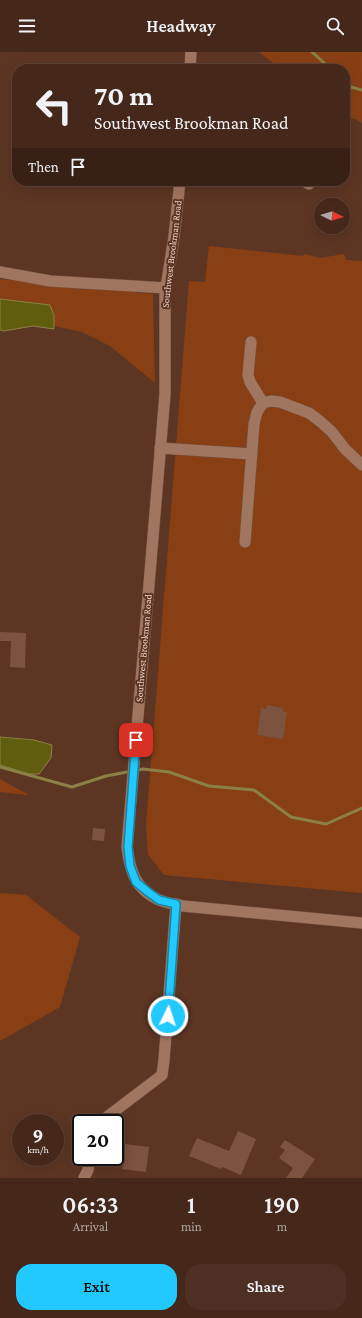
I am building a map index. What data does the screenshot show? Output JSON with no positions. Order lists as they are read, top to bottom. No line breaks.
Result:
{"streets":{"street":["Southwest Brookman Road"]},"north":"right","page":{"header":"Headway","turn":["70 m","Southwest Brookman Road"],"then":"Then","speed":"9 km/h","limit":"20","eta":["06:33","Arrival","1","min","190","m"],"buttons":["Exit","Share"]}}
